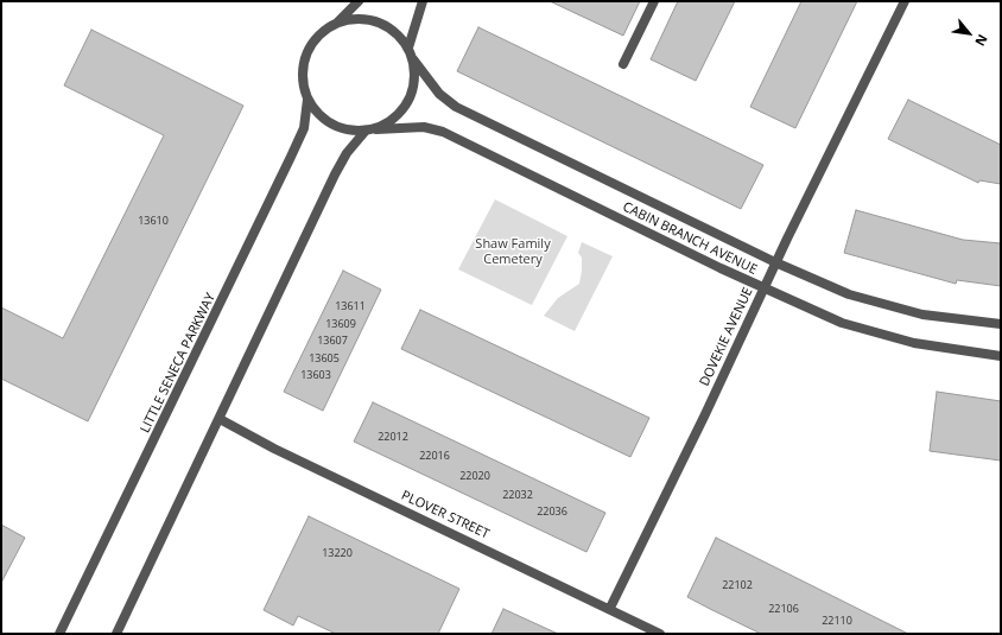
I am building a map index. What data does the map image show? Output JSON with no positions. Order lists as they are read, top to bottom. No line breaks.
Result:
{"streets":{"street":["CABIN BRANCH AVENUE","DOVEKIE AVENUE","LITTLE SENECA PARKWAY","PLOVER STREET"]},"crossings":[["CABIN BRANCH AVENUE","DOVEKIE AVENUE"],["CABIN BRANCH AVENUE","LITTLE SENECA PARKWAY"],["DOVEKIE AVENUE","PLOVER STREET"]],"parks":["Shaw Family Cemetery"],"house_numbers":["13610","13611","13609","13607","13605","13603","22012","22016","22020","22032","22036","13220","22102","22106","22110"],"north":"bottom right"}
